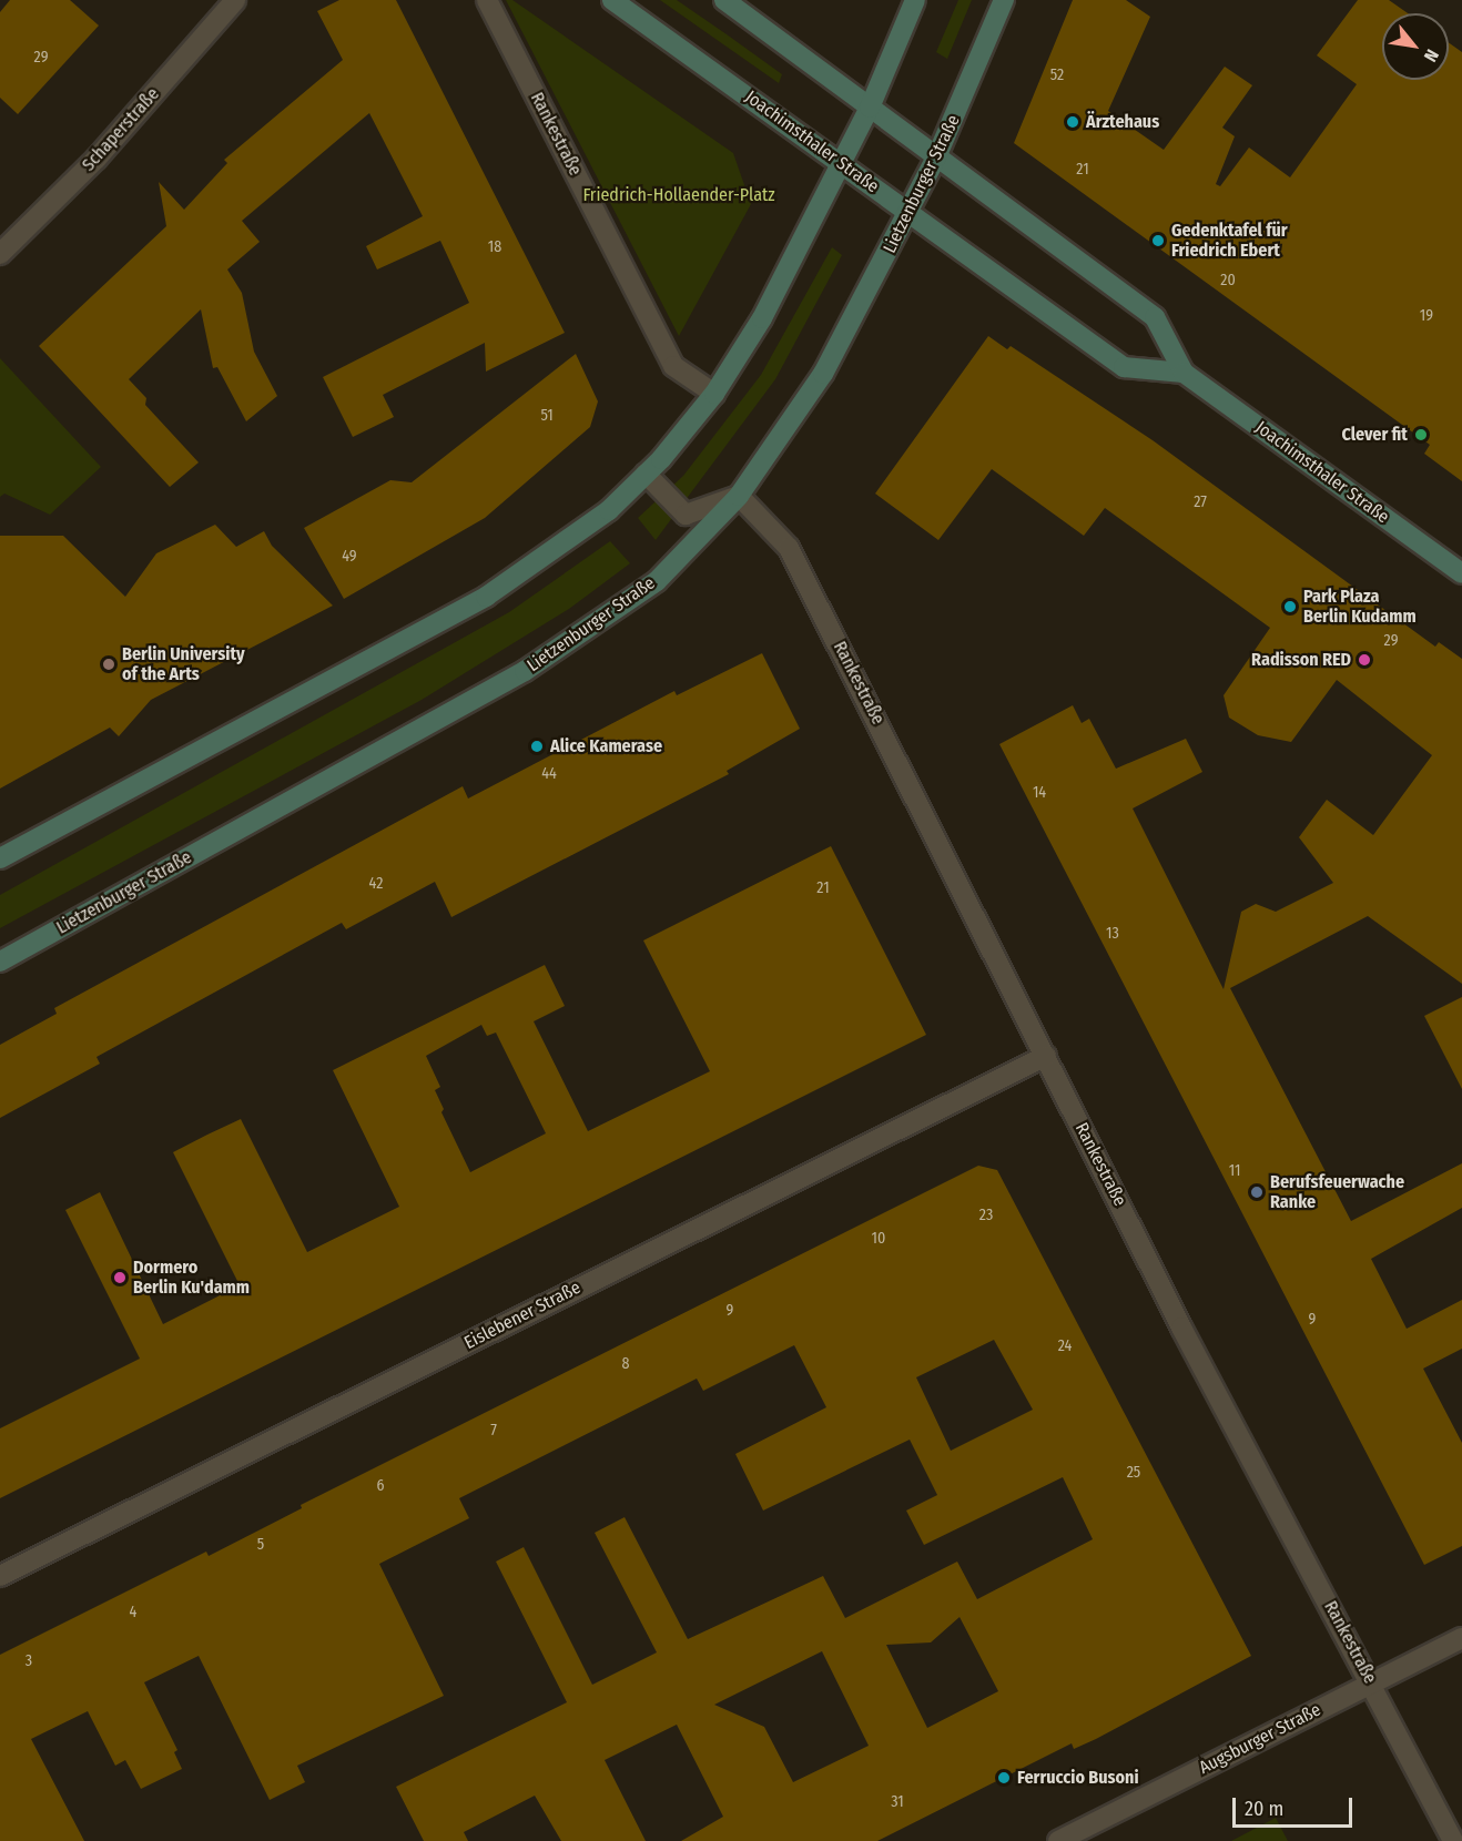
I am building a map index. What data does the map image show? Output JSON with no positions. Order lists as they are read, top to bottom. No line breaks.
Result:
{"streets":{"main road":["Joachimsthaler Straße","Lietzenburger Straße"],"street":["Schaperstraße","Rankestraße","Eislebener Straße","Augsburger Straße"]},"crossings":[["Rankestraße","Lietzenburger Straße"],["Rankestraße","Eislebener Straße"],["Rankestraße","Augsburger Straße"],["Joachimsthaler Straße","Lietzenburger Straße"]],"parks":["Friedrich-Hollaender-Platz"],"places":["Ärztehaus","Gedenktafel für Friedrich Ebert","Clever fit","Park Plaza Berlin Kudamm","Radisson RED","Berlin University of the Arts","Alice Kamerase","Berufsfeuerwache Ranke","Dormero Berlin Ku'damm","Ferruccio Busoni"],"house_numbers":["29","52","21","18","20","19","51","27","49","29","44","14","42","21","13","11","23","10","9","9","24","8","7","25","6","5","4","3","31"],"scale_bar":"20 m","north":"bottom right"}
